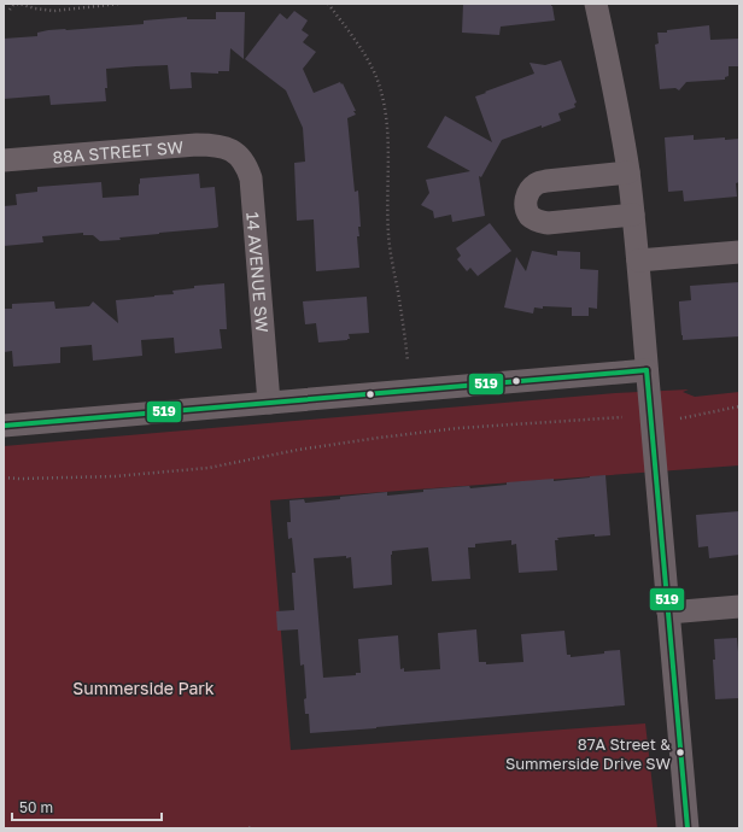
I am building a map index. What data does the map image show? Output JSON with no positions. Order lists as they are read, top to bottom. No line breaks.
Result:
{"streets":{"street":["88A STREET SW","14 AVENUE SW"]},"crossings":[["88A STREET SW","14 AVENUE SW"]],"parks":["Summerside Park"],"places":["87A Street & Summerside Drive SW"],"lines":["transit line 519"],"scale_bar":"50 m"}
